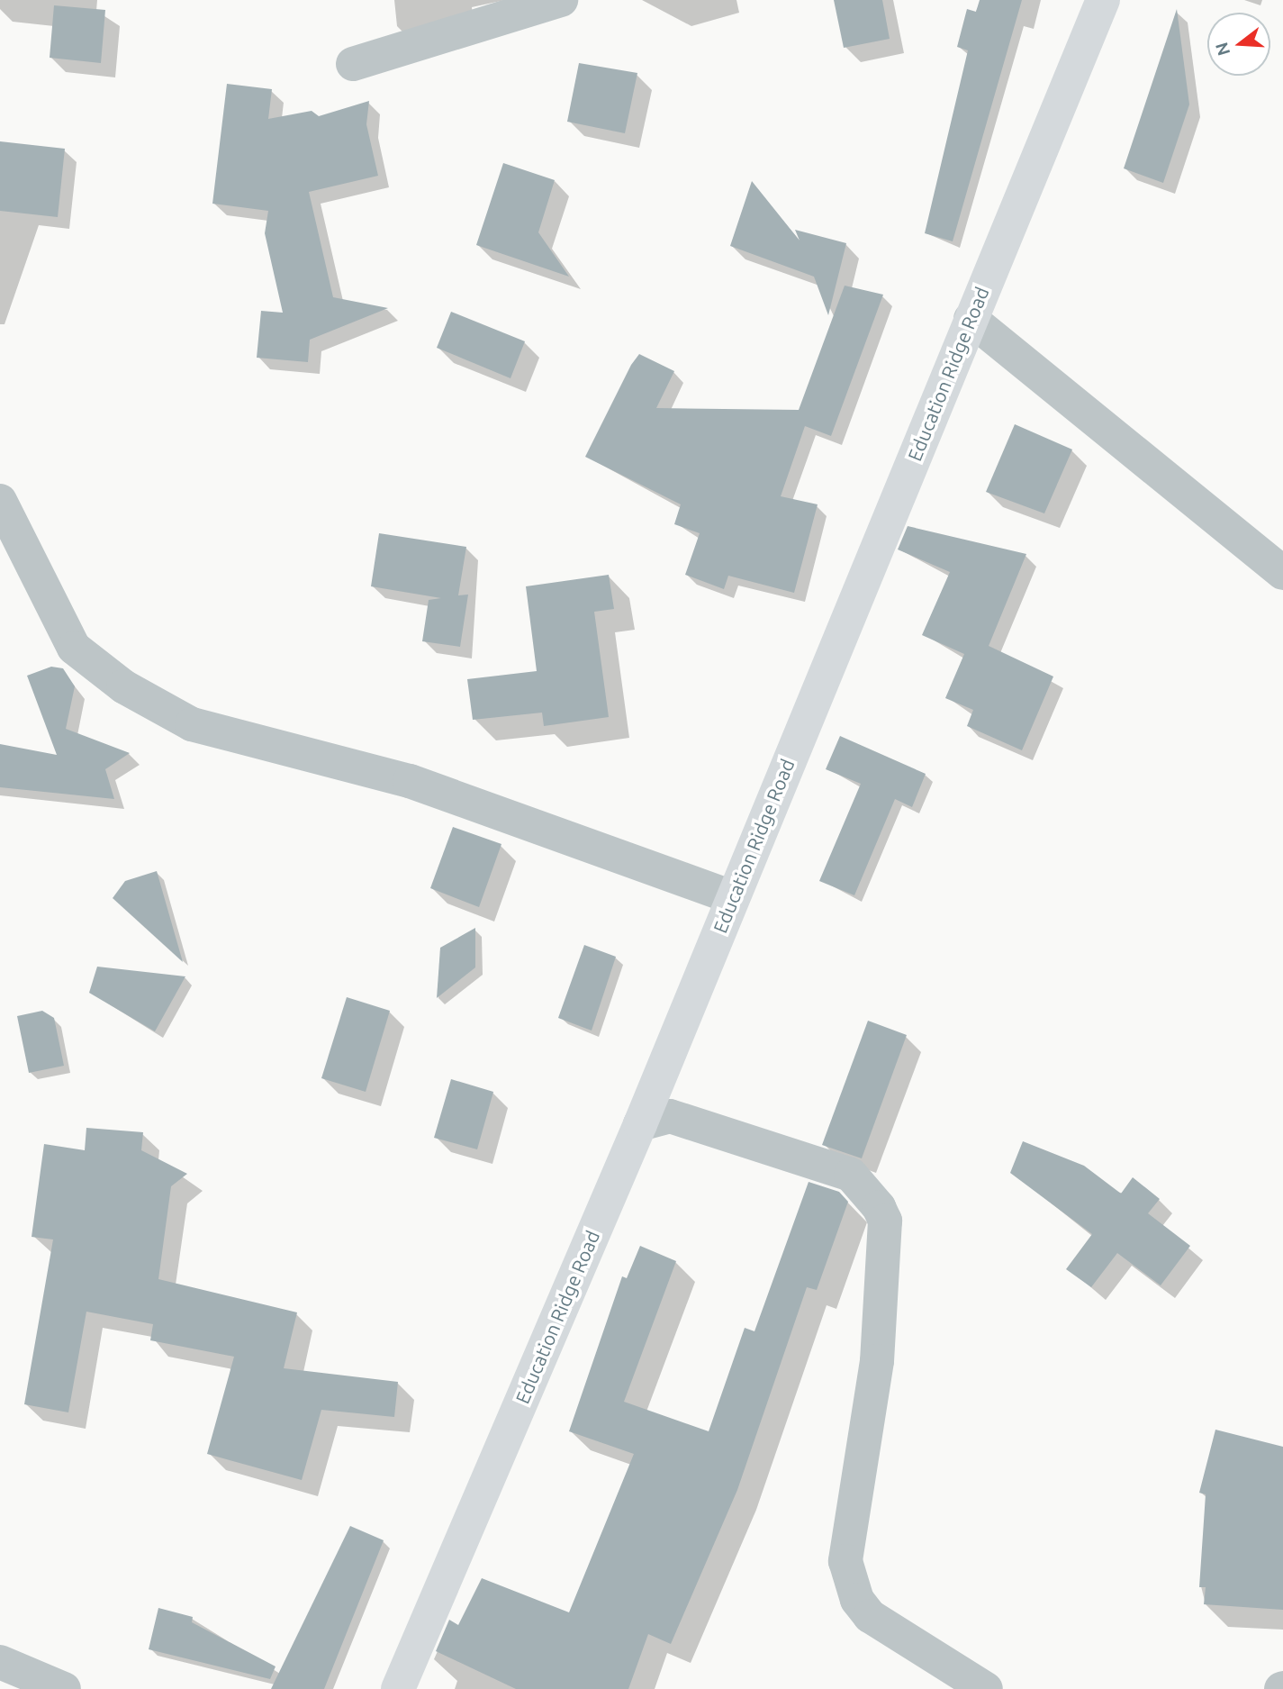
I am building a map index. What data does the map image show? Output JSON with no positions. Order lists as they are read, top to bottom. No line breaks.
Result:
{"streets":{"main road":["Education Ridge Road"]},"north":"left"}
